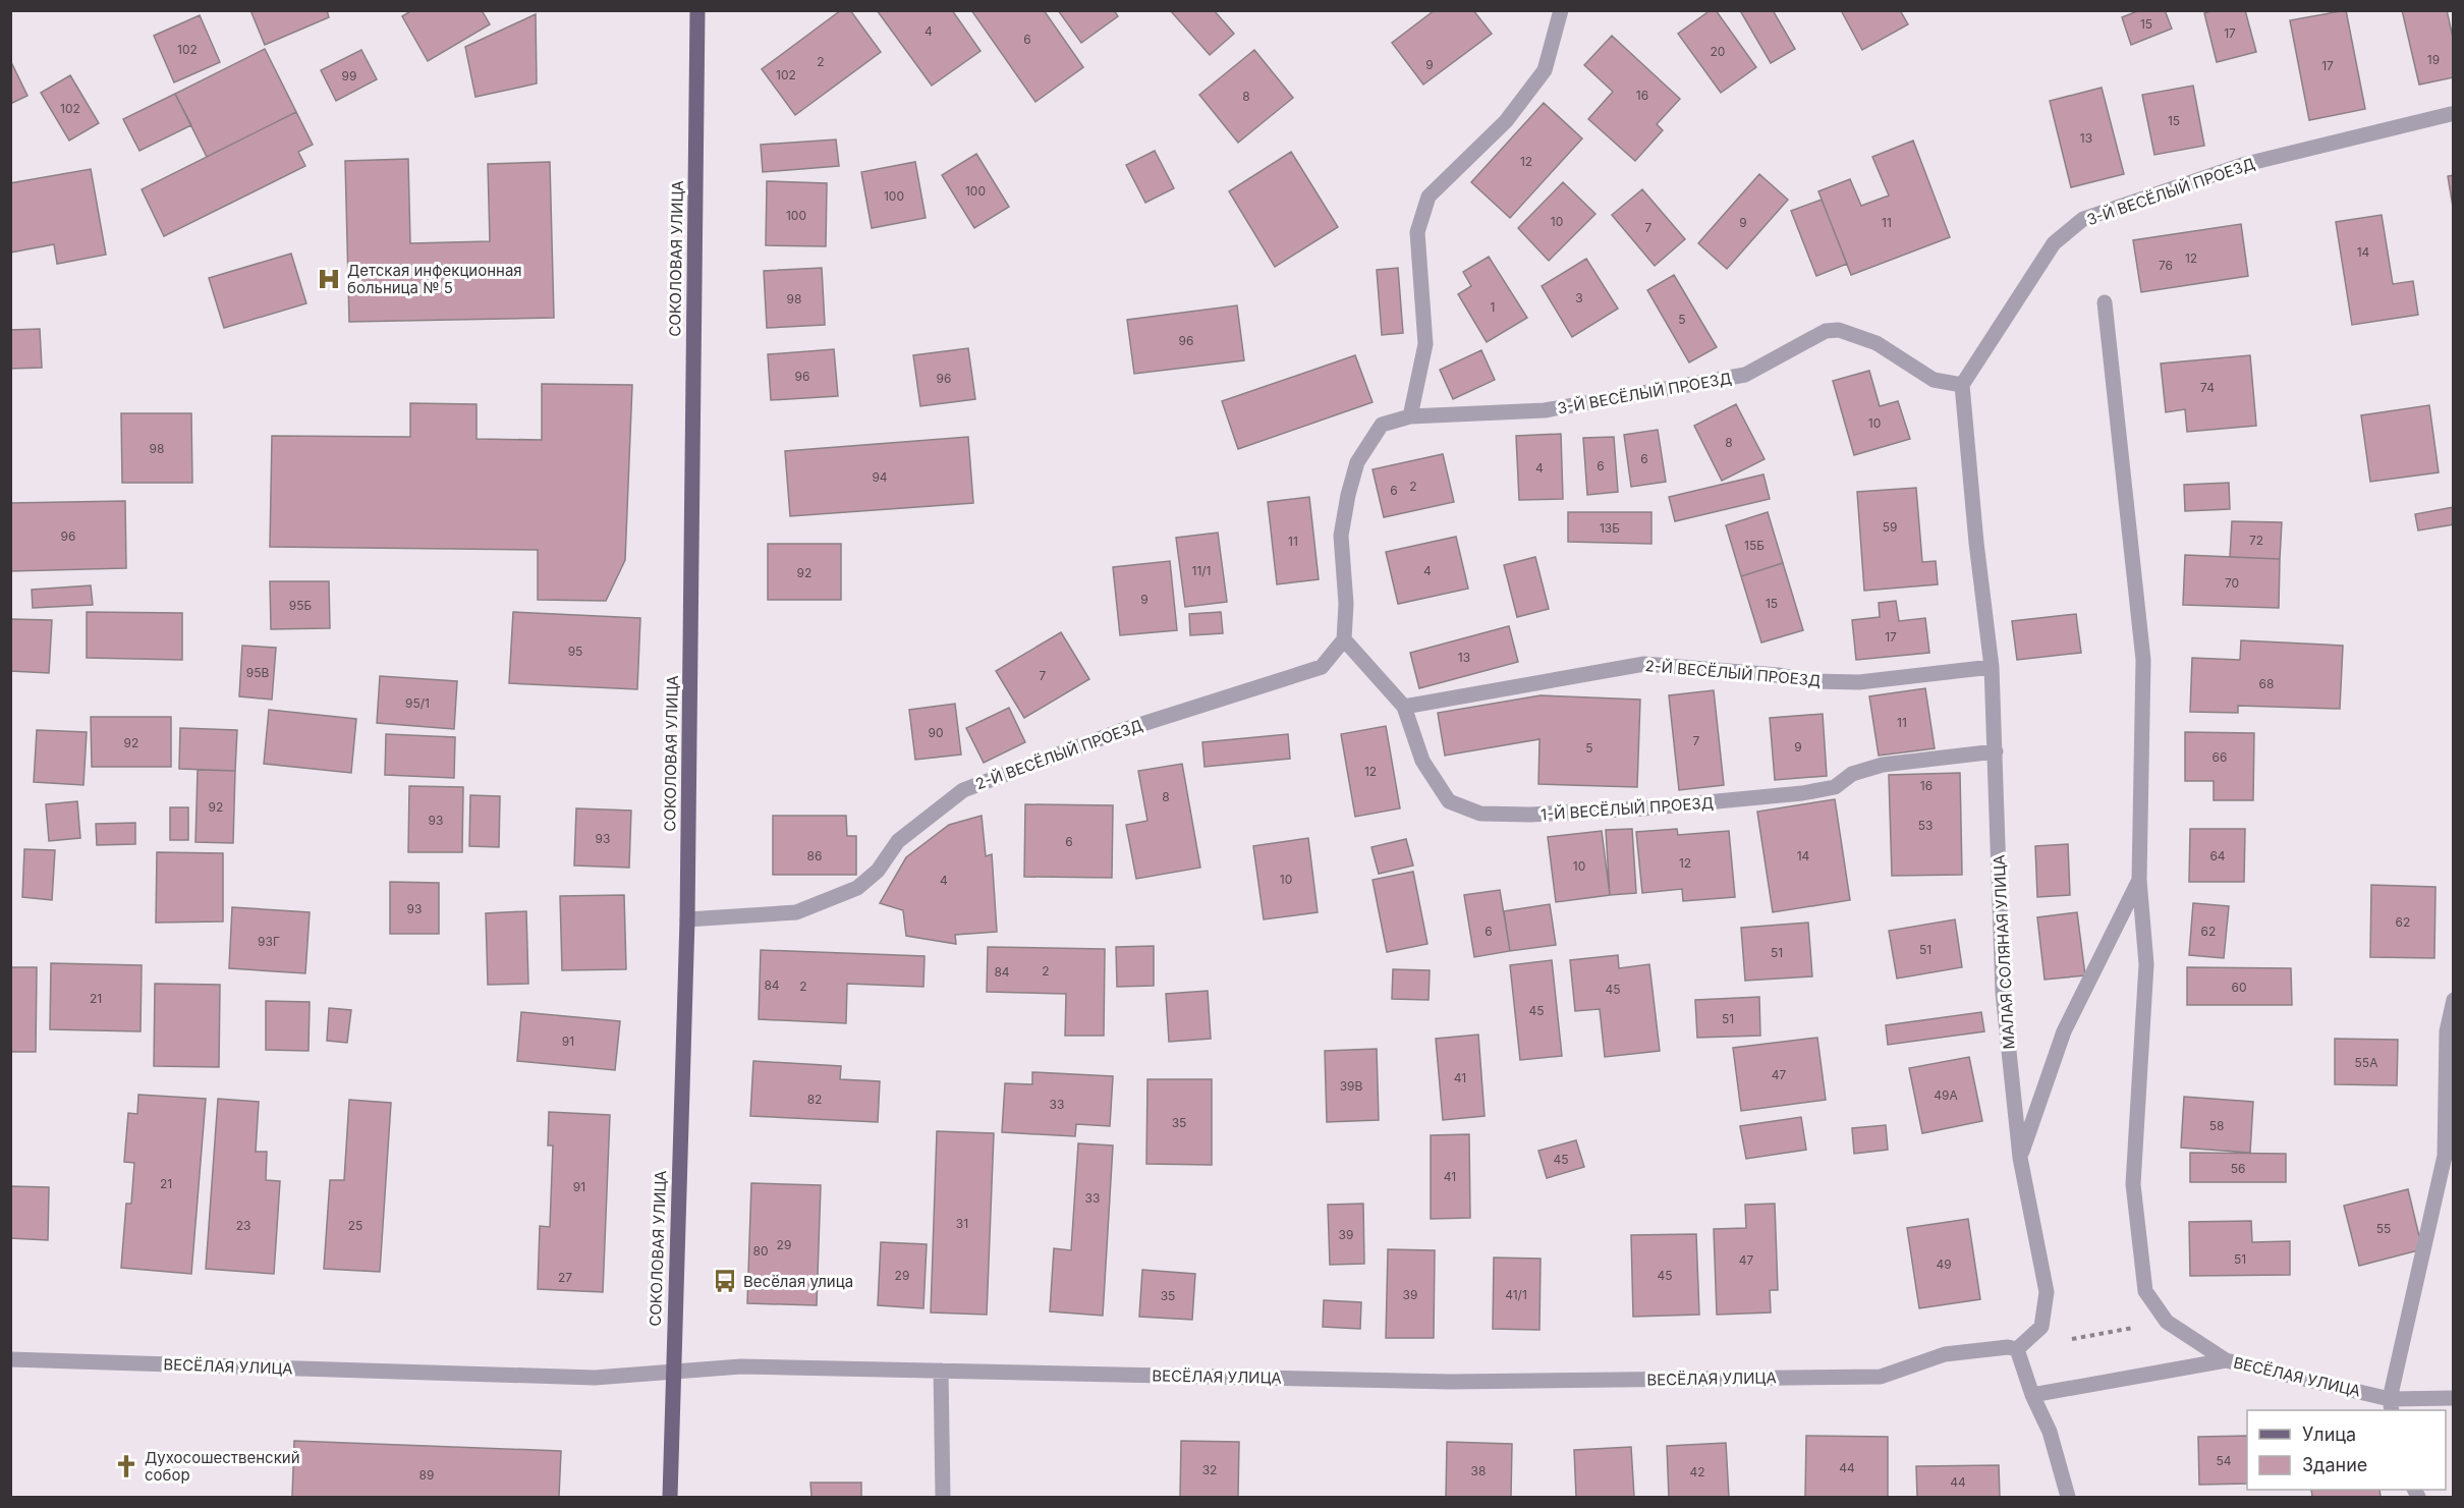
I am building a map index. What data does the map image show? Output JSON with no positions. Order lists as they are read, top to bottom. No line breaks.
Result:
{"streets":{"main road":["СОКОЛОВАЯ УЛИЦА"],"street":["3-Й ВЕСЁЛЫЙ ПРОЕЗД","2-Й ВЕСЁЛЫЙ ПРОЕЗД","1-Й ВЕСЁЛЫЙ ПРОЕЗД","МАЛАЯ СОЛЯНАЯ УЛИЦА","ВЕСЁЛАЯ УЛИЦА"]},"crossings":[["3-Й ВЕСЁЛЫЙ ПРОЕЗД","2-Й ВЕСЁЛЫЙ ПРОЕЗД"],["3-Й ВЕСЁЛЫЙ ПРОЕЗД","1-Й ВЕСЁЛЫЙ ПРОЕЗД"],["3-Й ВЕСЁЛЫЙ ПРОЕЗД","МАЛАЯ СОЛЯНАЯ УЛИЦА"],["СОКОЛОВАЯ УЛИЦА","2-Й ВЕСЁЛЫЙ ПРОЕЗД"],["СОКОЛОВАЯ УЛИЦА","ВЕСЁЛАЯ УЛИЦА"],["2-Й ВЕСЁЛЫЙ ПРОЕЗД","1-Й ВЕСЁЛЫЙ ПРОЕЗД"],["2-Й ВЕСЁЛЫЙ ПРОЕЗД","МАЛАЯ СОЛЯНАЯ УЛИЦА"],["1-Й ВЕСЁЛЫЙ ПРОЕЗД","МАЛАЯ СОЛЯНАЯ УЛИЦА"],["МАЛАЯ СОЛЯНАЯ УЛИЦА","ВЕСЁЛАЯ УЛИЦА"]],"places":{"hospital":["Детская инфекционная больница № 5"],"bus stop":["Весёлая улица"],"church":["Духосошественский собор"]},"house_numbers":["15","4","17","6","102","20","19","2","9","17","102","99","16","8","102","15","13","12","100","100","100","10","9","11","7","14","12","76","3","98","1","5","96","96","96","74","10","8","98","6","6","4","94","2","6","59","13Б","96","72","11","15Б","11/1","4","92","70","9","15","95Б","17","95","13","95В","7","68","95/1","11","90","7","92","9","5","66","12","16","8","92","93","53","93","6","86","14","64","12","10","10","4","93","62","6","62","93Г","51","51","2","84","84","2","60","45","21","45","51","91","55А","47","41","39В","49А","82","33","35","58","45","56","41","21","91","33","31","23","25","55","39","29","80","51","47","49","29","45","27","39","41/1","35","54","44","32","38","42","89","44"],"legend":["Улица","Здание"]}
